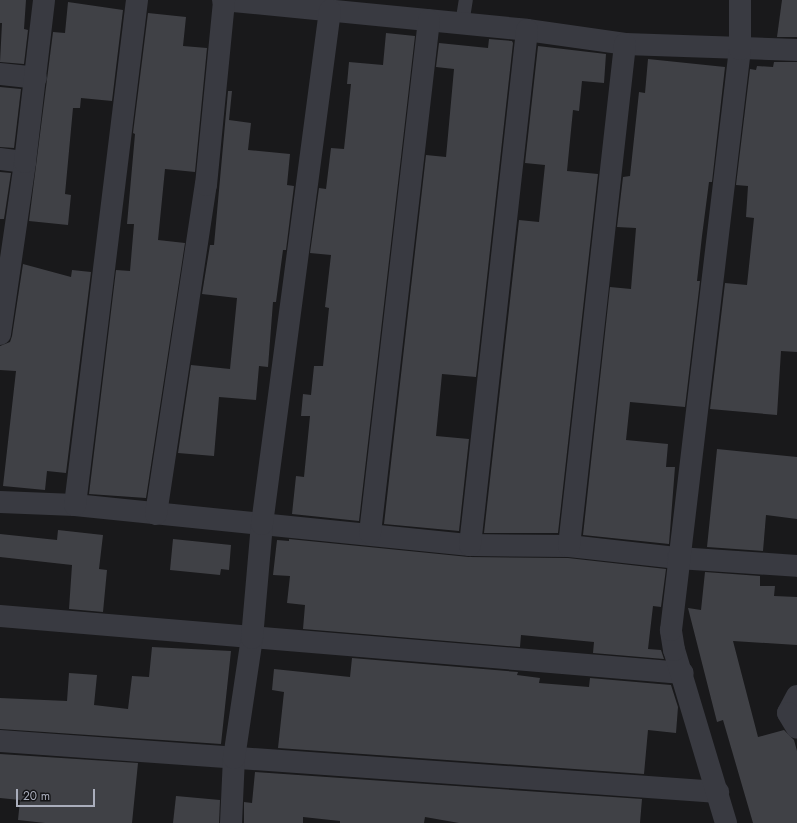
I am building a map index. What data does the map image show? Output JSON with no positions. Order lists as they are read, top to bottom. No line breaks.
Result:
{"scale_bar":"20 m"}
